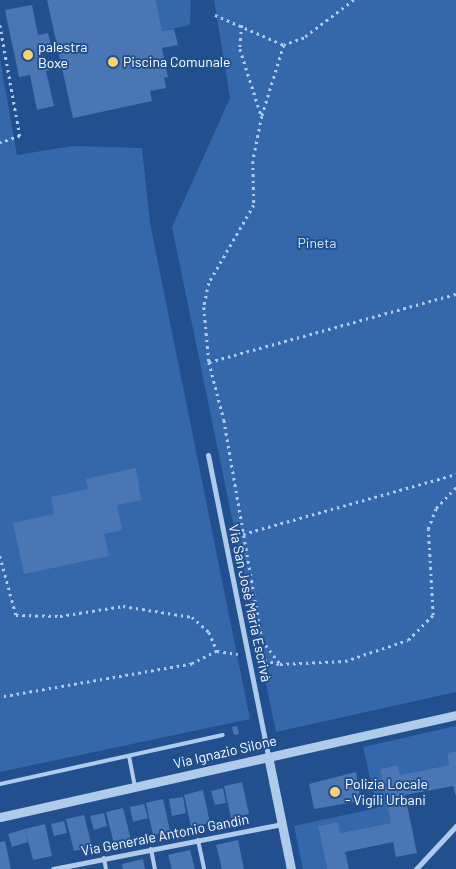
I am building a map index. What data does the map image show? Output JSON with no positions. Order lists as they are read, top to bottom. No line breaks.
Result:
{"streets":{"street":["Via San Josè Maria Escrivà","Via Ignazio Silone","Via Generale Antonio Gandin"]},"crossings":[["Via San Josè Maria Escrivà","Via Ignazio Silone"]],"parks":["Pineta"],"places":["palestra Boxe","Piscina Comunale","Polizia Locale - Vigili Urbani"]}
